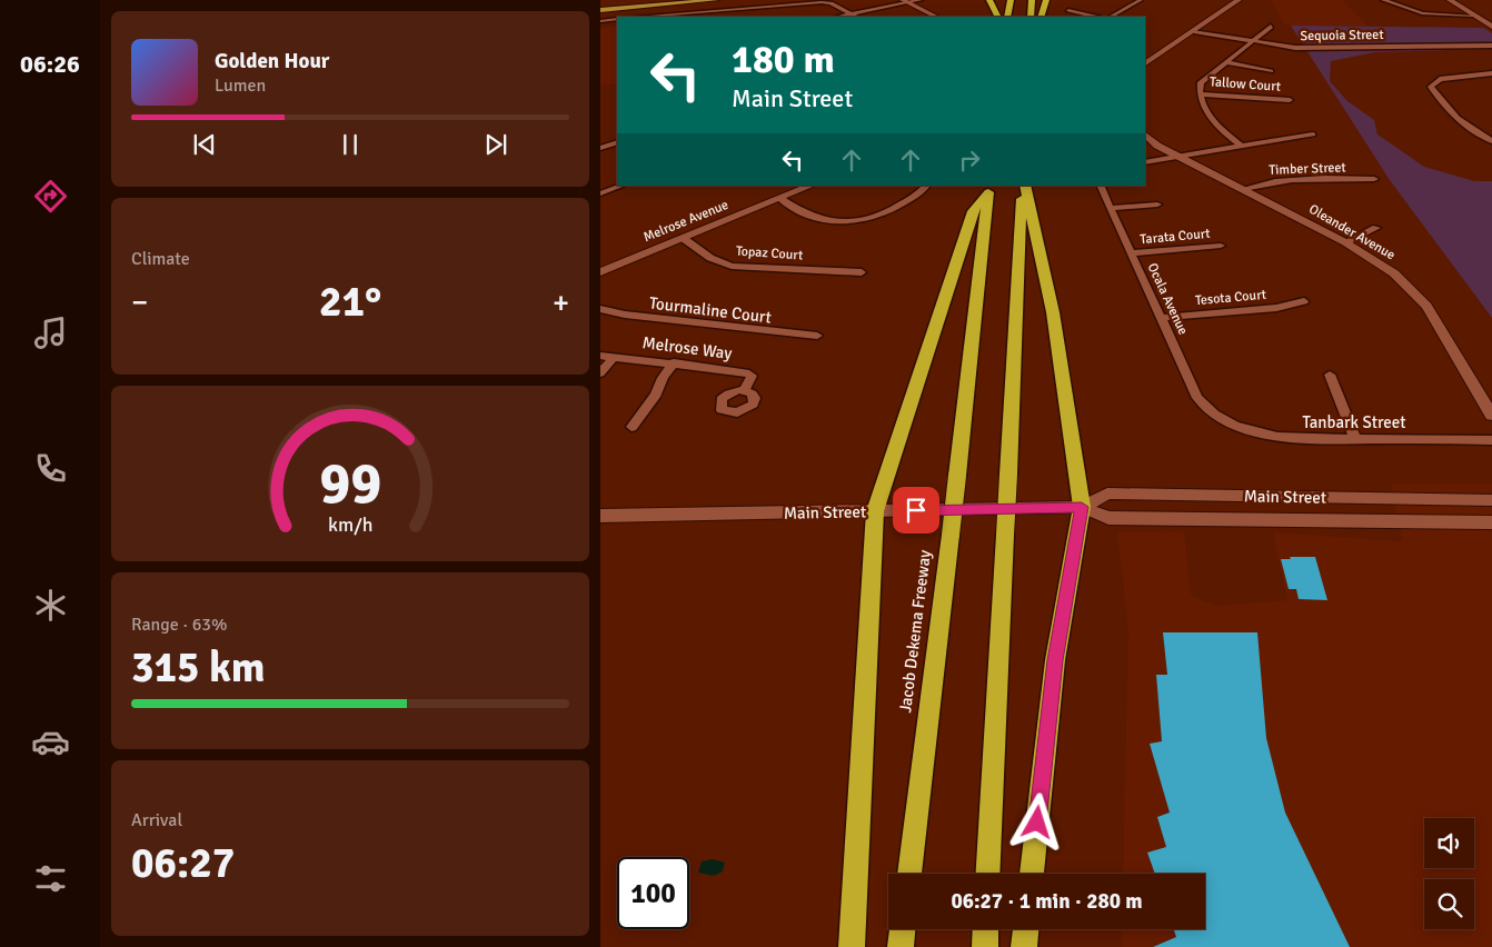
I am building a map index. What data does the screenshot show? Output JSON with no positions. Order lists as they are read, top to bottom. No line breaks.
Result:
{"streets":{"highway":["Jacob Dekema Freeway"],"street":["Sequoia Street","Tallow Court","Timber Street","Melrose Avenue","Oleander Avenue","Tarata Court","Topaz Court","Tesota Court","Ocala Avenue","Tourmaline Court","Melrose Way","Tanbark Street","Main Street"]},"crossings":[["Timber Street","Oleander Avenue"],["Melrose Avenue","Topaz Court"],["Tarata Court","Ocala Avenue"],["Tesota Court","Ocala Avenue"],["Ocala Avenue","Tanbark Street"]],"page":{"tabs":"06:26","turn":["180 m","Main Street"],"song":["Golden Hour","Lumen"],"tile":["Climate",["Range · 63%","315 km"],["Arrival","06:27"]],"heat":["−","21°","+"],"limit":"100","trip":"06:27 · 1 min · 280 m","gauge":["99","km/h"]}}
